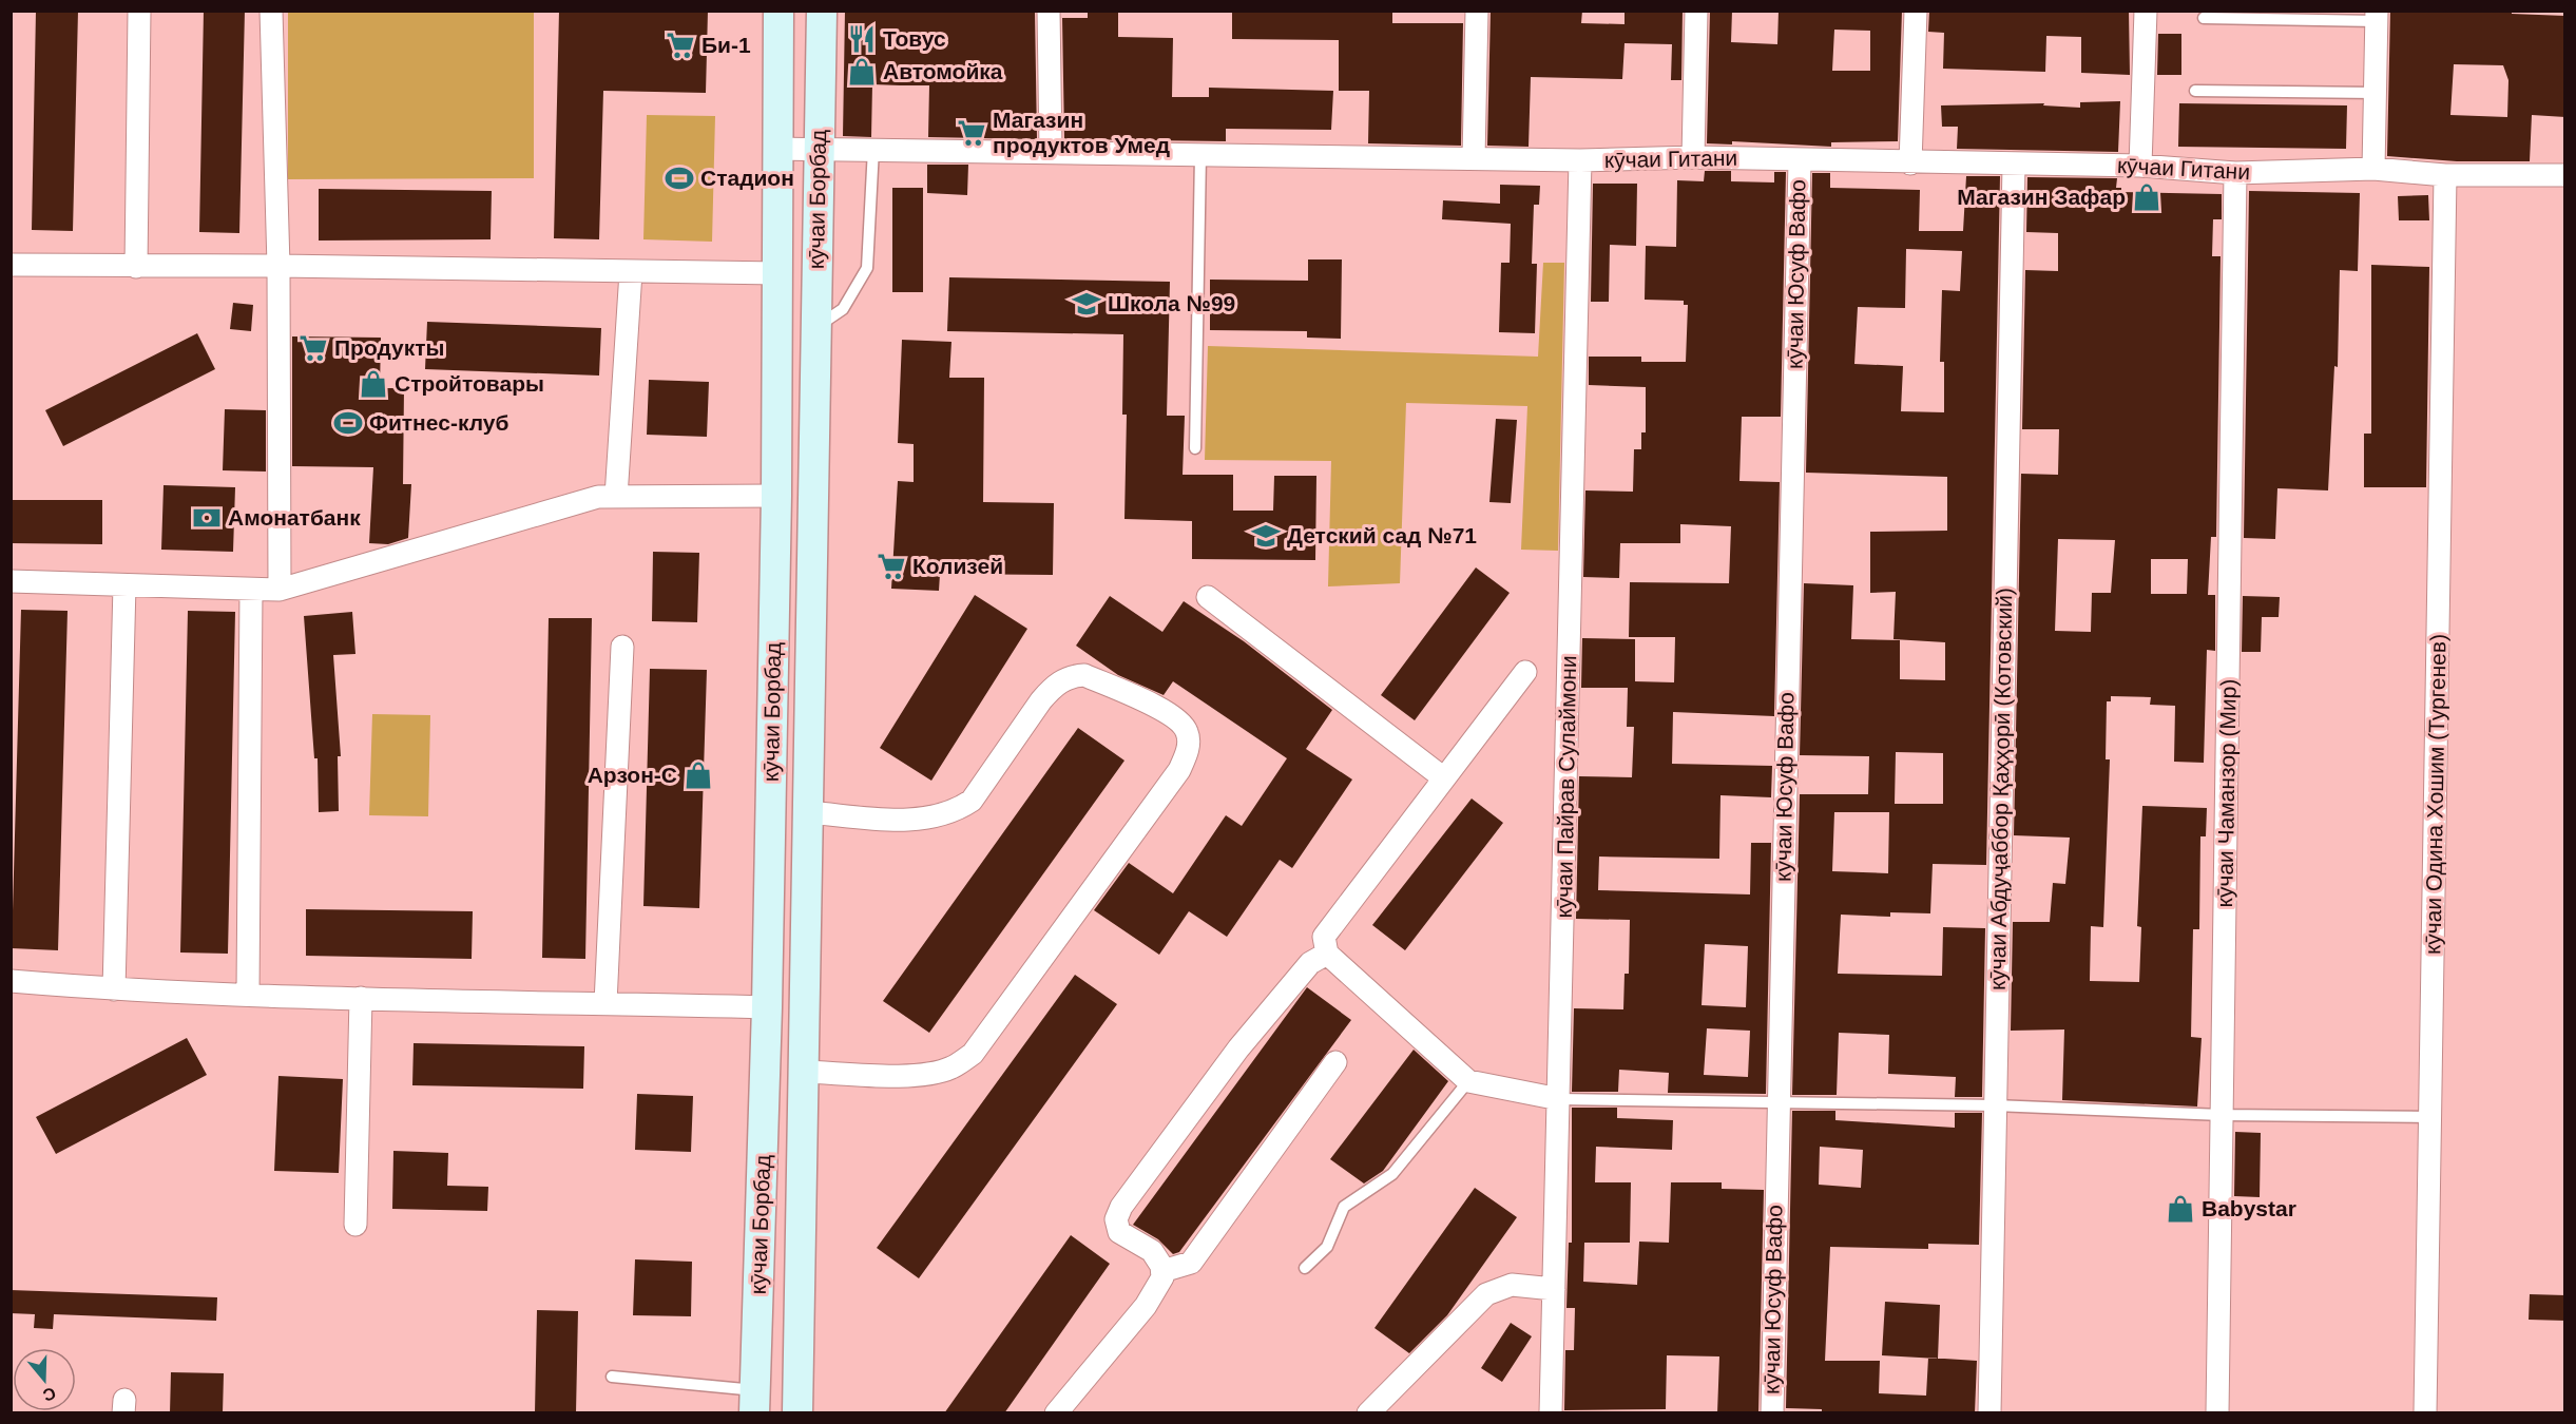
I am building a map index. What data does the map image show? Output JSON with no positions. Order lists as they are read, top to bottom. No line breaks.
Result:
{"streets":{"main road":["кӯчаи Борбад"],"street":["кӯчаи Гитани","кӯчаи Юсуф Вафо","кӯчаи Пайрав Сулаймони","кӯчаи Абдуҷаббор Қаҳҳорӣ (Котовский)","кӯчаи Чаманзор (Мир)","кӯчаи Одина Хошим (Тургенев)"]},"crossings":[["кӯчаи Гитани","кӯчаи Борбад"],["кӯчаи Гитани","кӯчаи Юсуф Вафо"],["кӯчаи Гитани","кӯчаи Пайрав Сулаймони"],["кӯчаи Гитани","кӯчаи Абдуҷаббор Қаҳҳорӣ (Котовский)"],["кӯчаи Гитани","кӯчаи Чаманзор (Мир)"],["кӯчаи Гитани","кӯчаи Одина Хошим (Тургенев)"]],"places":{"restaurant":["Товус"],"supermarket":["Би-1","Магазин продуктов Умед","Продукты","Колизей"],"shop":["Автомойка","Магазин Зафар","Стройтовары","Арзон-С","Babystar"],"sports":["Стадион","Фитнес-клуб"],"school or university":["Школа №99","Детский сад №71"],"bank":["Амонатбанк"]},"north":"bottom"}
